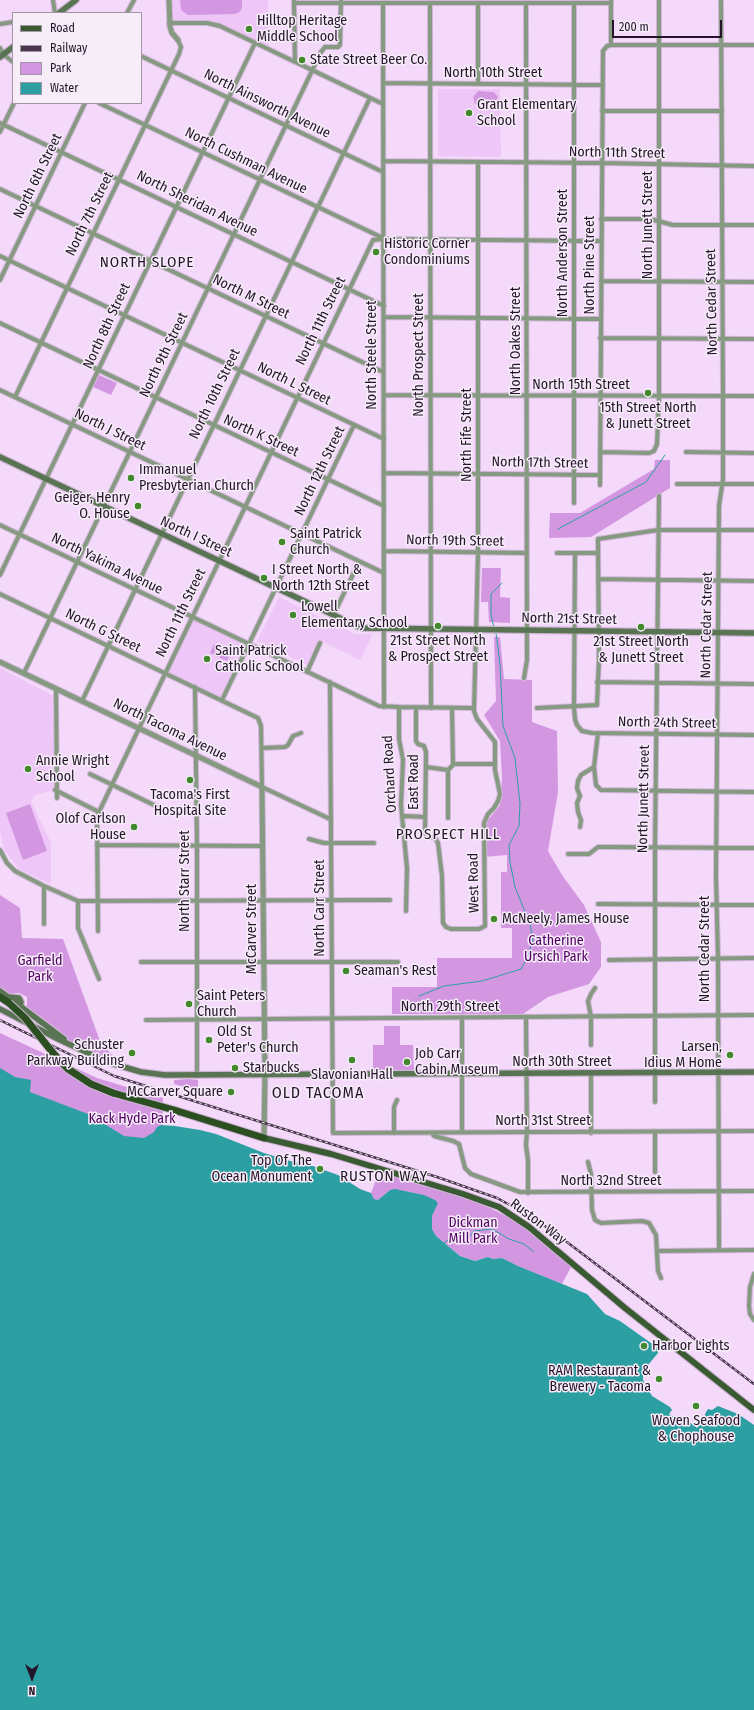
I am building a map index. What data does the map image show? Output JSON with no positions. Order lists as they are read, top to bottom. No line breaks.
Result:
{"streets":{"main road":["North I Street","North 21st Street","North 30th Street","Ruston Way"],"street":["North 10th Street","North Ainsworth Avenue","North 11th Street","North Cushman Avenue","North 6th Street","North Sheridan Avenue","North 7th Street","North Junett Street","North Anderson Street","North Pine Street","North M Street","North Cedar Street","North 8th Street","North Oakes Street","North 9th Street","North Steele Street","North Prospect Street","North L Street","North 15th Street","North J Street","North Fife Street","North K Street","North 17th Street","North 12th Street","North 19th Street","North Yakima Avenue","North G Street","North 24th Street","North Tacoma Avenue","Orchard Road","East Road","North Starr Street","West Road","North Carr Street","McCarver Street","North 29th Street","North 31st Street","North 32nd Street"]},"crossings":[["North 10th Street","North Ainsworth Avenue"],["North 10th Street","North Cushman Avenue"],["North 10th Street","North Sheridan Avenue"],["North 10th Street","North Anderson Street"],["North 10th Street","North Pine Street"],["North 10th Street","North M Street"],["North 10th Street","North Oakes Street"],["North 10th Street","North Steele Street"],["North 10th Street","North Prospect Street"],["North 10th Street","North L Street"],["North 10th Street","North J Street"],["North 10th Street","North K Street"],["North 10th Street","North I Street"],["North 10th Street","North Yakima Avenue"],["North 10th Street","North G Street"],["North 10th Street","North Tacoma Avenue"],["North Ainsworth Avenue","North 7th Street"],["North Ainsworth Avenue","North 8th Street"],["North Ainsworth Avenue","North 9th Street"],["North Ainsworth Avenue","North Steele Street"],["North 11th Street","North Cushman Avenue"],["North 11th Street","North Sheridan Avenue"],["North 11th Street","North Junett Street"],["North 11th Street","North Anderson Street"],["North 11th Street","North Pine Street"],["North 11th Street","North M Street"],["North 11th Street","North Cedar Street"],["North 11th Street","North Oakes Street"],["North 11th Street","North Steele Street"],["North 11th Street","North Prospect Street"],["North 11th Street","North L Street"],["North 11th Street","North J Street"],["North 11th Street","North Fife Street"],["North 11th Street","North K Street"],["North 11th Street","North I Street"],["North 11th Street","North Yakima Avenue"],["North 11th Street","North G Street"],["North 11th Street","North Tacoma Avenue"],["North Cushman Avenue","North 7th Street"],["North Cushman Avenue","North 8th Street"],["North Cushman Avenue","North 9th Street"],["North Cushman Avenue","North Steele Street"],["North 6th Street","North Sheridan Avenue"],["North 6th Street","North M Street"],["North 6th Street","North L Street"],["North Sheridan Avenue","North 7th Street"],["North Sheridan Avenue","North 8th Street"],["North Sheridan Avenue","North 9th Street"],["North Sheridan Avenue","North Steele Street"],["North 7th Street","North M Street"],["North 7th Street","North L Street"],["North 7th Street","North J Street"],["North 7th Street","North K Street"],["North Junett Street","North Pine Street"],["North Junett Street","North 15th Street"],["North Junett Street","North 21st Street"],["North Junett Street","North 24th Street"],["North Junett Street","North 29th Street"],["North Junett Street","North 30th Street"],["North Anderson Street","North 15th Street"],["North Anderson Street","North 17th Street"],["North Pine Street","North 15th Street"],["North Pine Street","North 17th Street"],["North M Street","North 8th Street"],["North M Street","North 9th Street"],["North M Street","North Steele Street"],["North Cedar Street","North 15th Street"],["North Cedar Street","North 21st Street"],["North Cedar Street","North 24th Street"],["North Cedar Street","North 29th Street"],["North Cedar Street","North 30th Street"],["North Cedar Street","North 31st Street"],["North Cedar Street","North 32nd Street"],["North 8th Street","North L Street"],["North 8th Street","North J Street"],["North 8th Street","North K Street"],["North 8th Street","North I Street"],["North 8th Street","North Yakima Avenue"],["North Oakes Street","North 15th Street"],["North Oakes Street","North 17th Street"],["North Oakes Street","North 19th Street"],["North Oakes Street","North 21st Street"],["North 9th Street","North L Street"],["North 9th Street","North J Street"],["North 9th Street","North K Street"],["North 9th Street","North I Street"],["North 9th Street","North Yakima Avenue"],["North 9th Street","North G Street"],["North 9th Street","North Tacoma Avenue"],["North Steele Street","North L Street"],["North Steele Street","North 15th Street"],["North Steele Street","North J Street"],["North Steele Street","North K Street"],["North Steele Street","North 17th Street"],["North Steele Street","North I Street"],["North Steele Street","North 19th Street"],["North Steele Street","North Yakima Avenue"],["North Steele Street","North 21st Street"],["North Prospect Street","North 15th Street"],["North Prospect Street","North 17th Street"],["North Prospect Street","North 19th Street"],["North Prospect Street","North Yakima Avenue"],["North Prospect Street","North 21st Street"],["North L Street","North 12th Street"],["North 15th Street","North Fife Street"],["North J Street","North 12th Street"],["North Fife Street","North 17th Street"],["North Fife Street","North 19th Street"],["North Fife Street","North Yakima Avenue"],["North Fife Street","North 21st Street"],["North Fife Street","West Road"],["North K Street","North 12th Street"],["North 12th Street","North I Street"],["North 12th Street","North Yakima Avenue"],["North 12th Street","North G Street"],["North I Street","North 21st Street"],["North Yakima Avenue","Orchard Road"],["North Yakima Avenue","East Road"],["North Yakima Avenue","West Road"],["North Yakima Avenue","North Carr Street"],["North G Street","North Starr Street"],["North G Street","McCarver Street"],["North Tacoma Avenue","North Starr Street"],["North Tacoma Avenue","North Carr Street"],["North Tacoma Avenue","McCarver Street"],["East Road","West Road"],["North Starr Street","North 29th Street"],["North Starr Street","North 30th Street"],["North Carr Street","North 29th Street"],["North Carr Street","North 30th Street"],["North Carr Street","North 31st Street"],["McCarver Street","North 29th Street"],["McCarver Street","North 30th Street"],["McCarver Street","Ruston Way"],["North 31st Street","North 32nd Street"]],"districts":["NORTH SLOPE","PROSPECT HILL","OLD TACOMA","RUSTON WAY"],"parks":["Catherine Ursich Park","Garfield Park","Kack Hyde Park","Dickman Mill Park"],"places":["Hilltop Heritage Middle School","State Street Beer Co.","Grant Elementary School","Historic Corner Condominiums","15th Street North & Junett Street","Immanuel Presbyterian Church","Geiger, Henry O. House","Saint Patrick Church","I Street North & North 12th Street","Lowell Elementary School","21st Street North & Prospect Street","21st Street North & Junett Street","Saint Patrick Catholic School","Annie Wright School","Tacoma's First Hospital Site","Olof Carlson House","McNeely, James House","Seaman's Rest","Saint Peters Church","Old St Peter's Church","Schuster Parkway Building","Larsen, Idius M Home","Slavonian Hall","Job Carr Cabin Museum","Starbucks","McCarver Square","Top Of The Ocean Monument","Harbor Lights","RAM Restaurant & Brewery - Tacoma","Woven Seafood & Chophouse"],"legend":["Road","Railway","Park","Water"],"scale_bar":"200 m","north":"bottom"}
